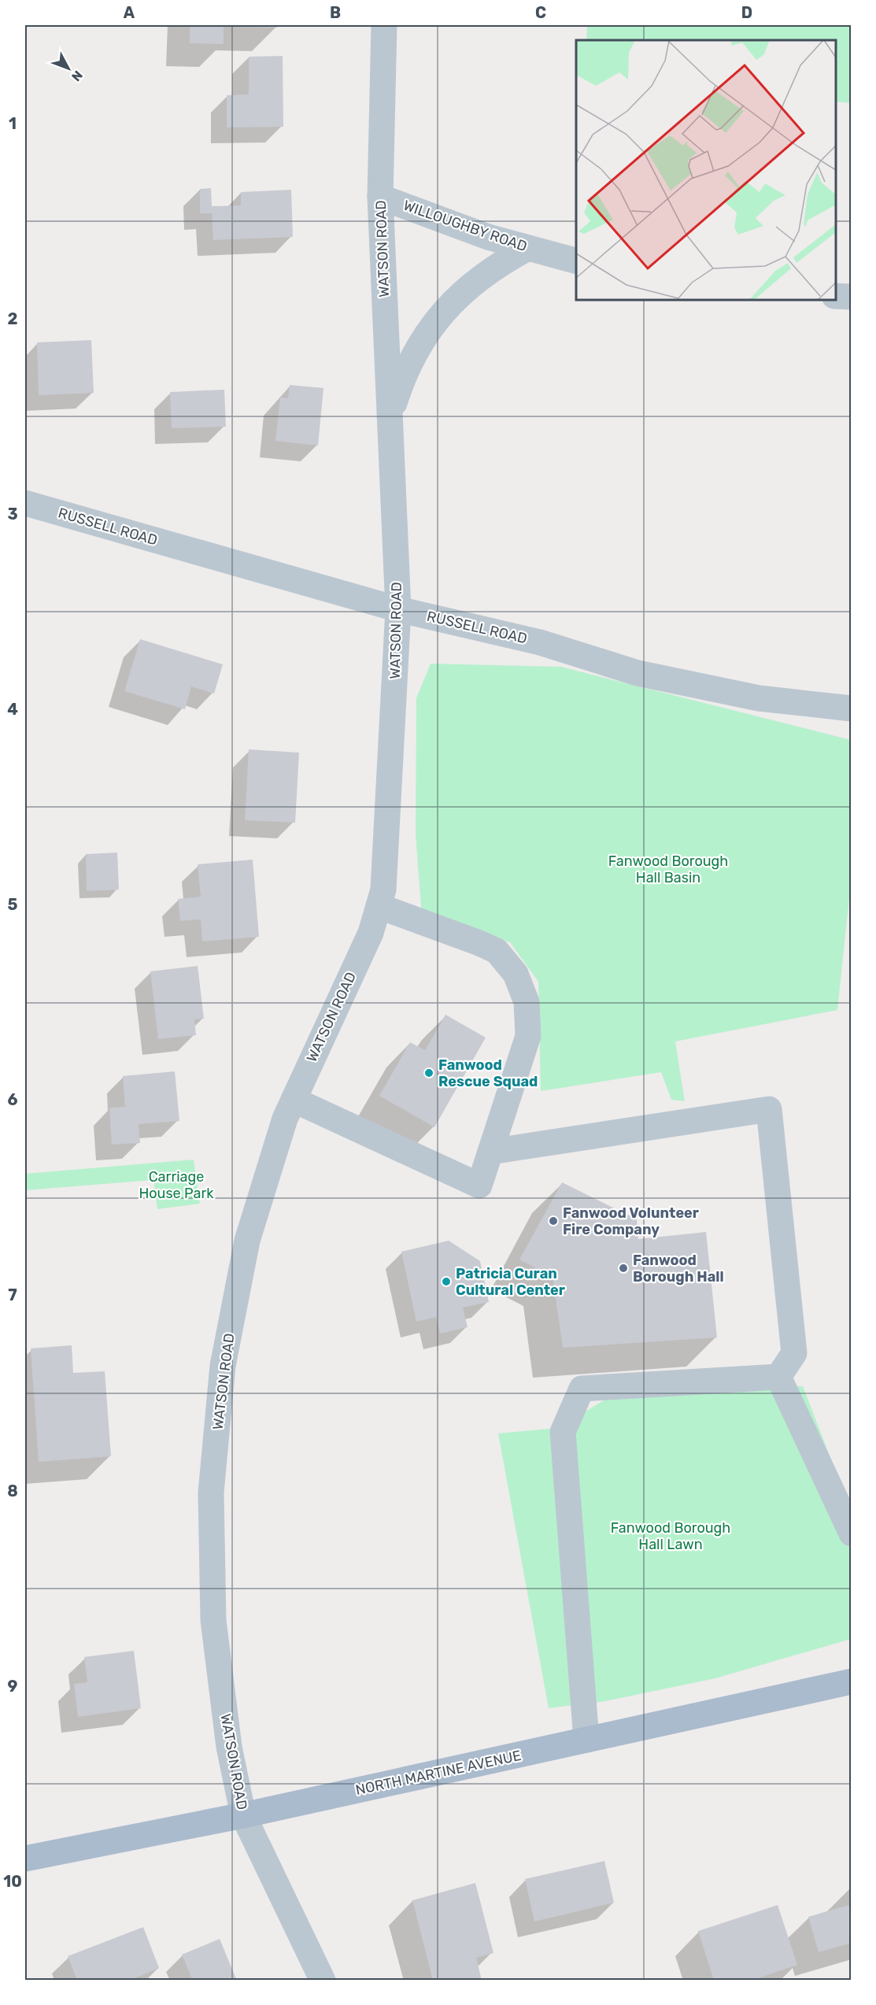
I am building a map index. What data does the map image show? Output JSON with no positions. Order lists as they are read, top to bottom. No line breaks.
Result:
{"streets":{"main road":["NORTH MARTINE AVENUE"],"street":["WILLOUGHBY ROAD","WATSON ROAD","RUSSELL ROAD"]},"crossings":[["WILLOUGHBY ROAD","WATSON ROAD"],["WATSON ROAD","RUSSELL ROAD"],["WATSON ROAD","NORTH MARTINE AVENUE"]],"parks":["Fanwood Borough Hall Basin","Carriage House Park","Fanwood Borough Hall Lawn"],"places":["Fanwood Rescue Squad","Fanwood Volunteer Fire Company","Fanwood Borough Hall","Patricia Curan Cultural Center"],"north":"bottom right","grid":{"columns":["A","B","C","D"],"rows":["1","2","3","4","5","6","7","8","9","10"]}}
